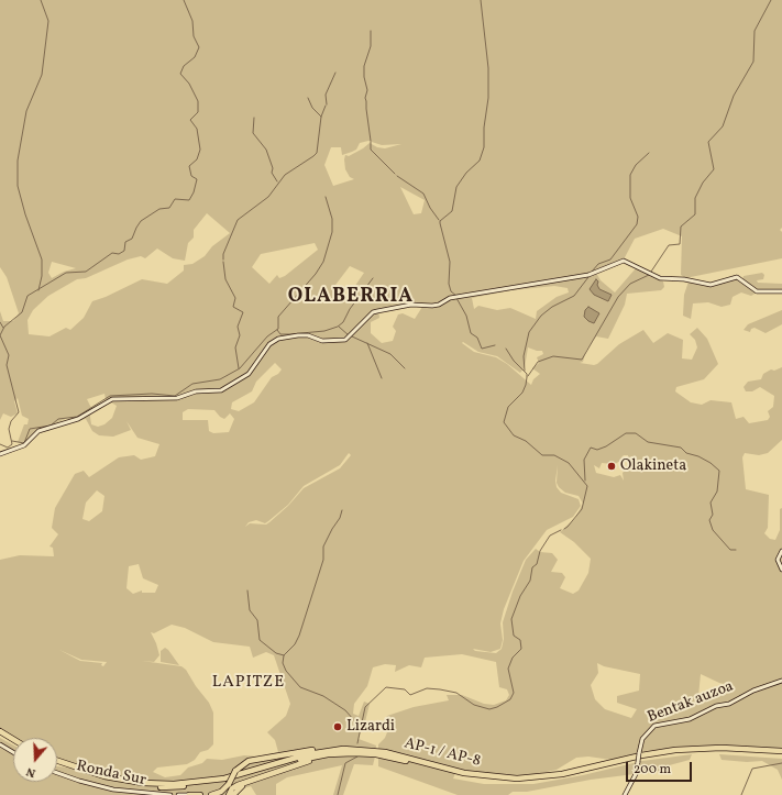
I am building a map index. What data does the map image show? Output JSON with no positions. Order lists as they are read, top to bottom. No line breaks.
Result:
{"streets":{"highway":["AP-1 / AP-8"],"street":["Bentak auzoa","Ronda Sur"]},"districts":["OLABERRIA","LAPITZE"],"places":["Olakineta","Lizardi"],"scale_bar":"200 m","north":"bottom"}
